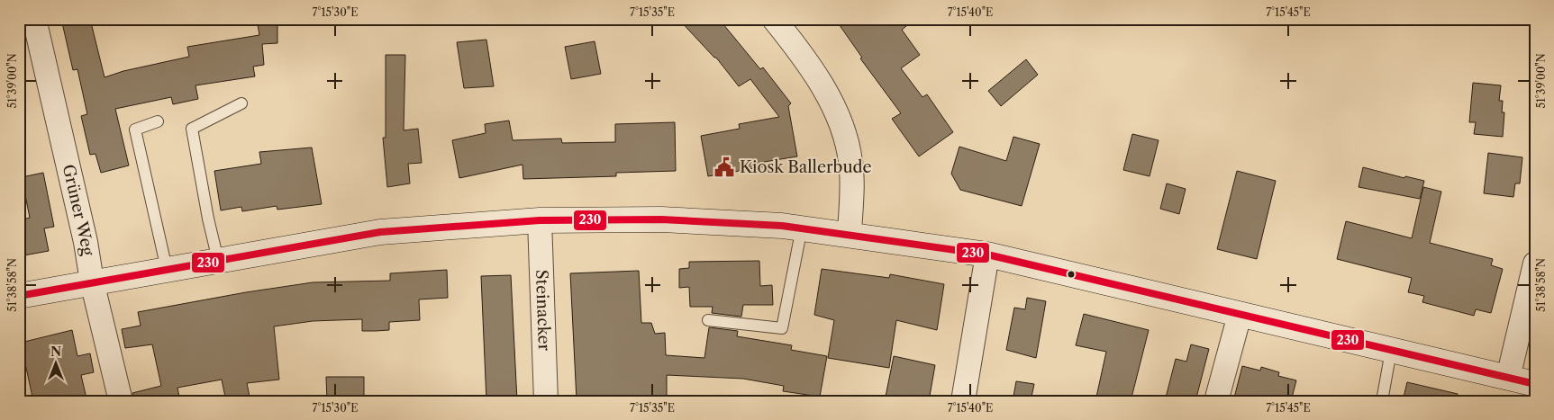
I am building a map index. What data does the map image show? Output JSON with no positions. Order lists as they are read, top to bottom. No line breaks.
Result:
{"streets":{"street":["Grüner Weg","Steinacker"]},"places":{"public building":["Kiosk Ballerbude"]},"lines":["transit line 230"],"north":"top","coordinates":["7°15'30\"E","7°15'35\"E","7°15'40\"E","7°15'45\"E","51°39'00\"N","51°38'58\"N"]}
